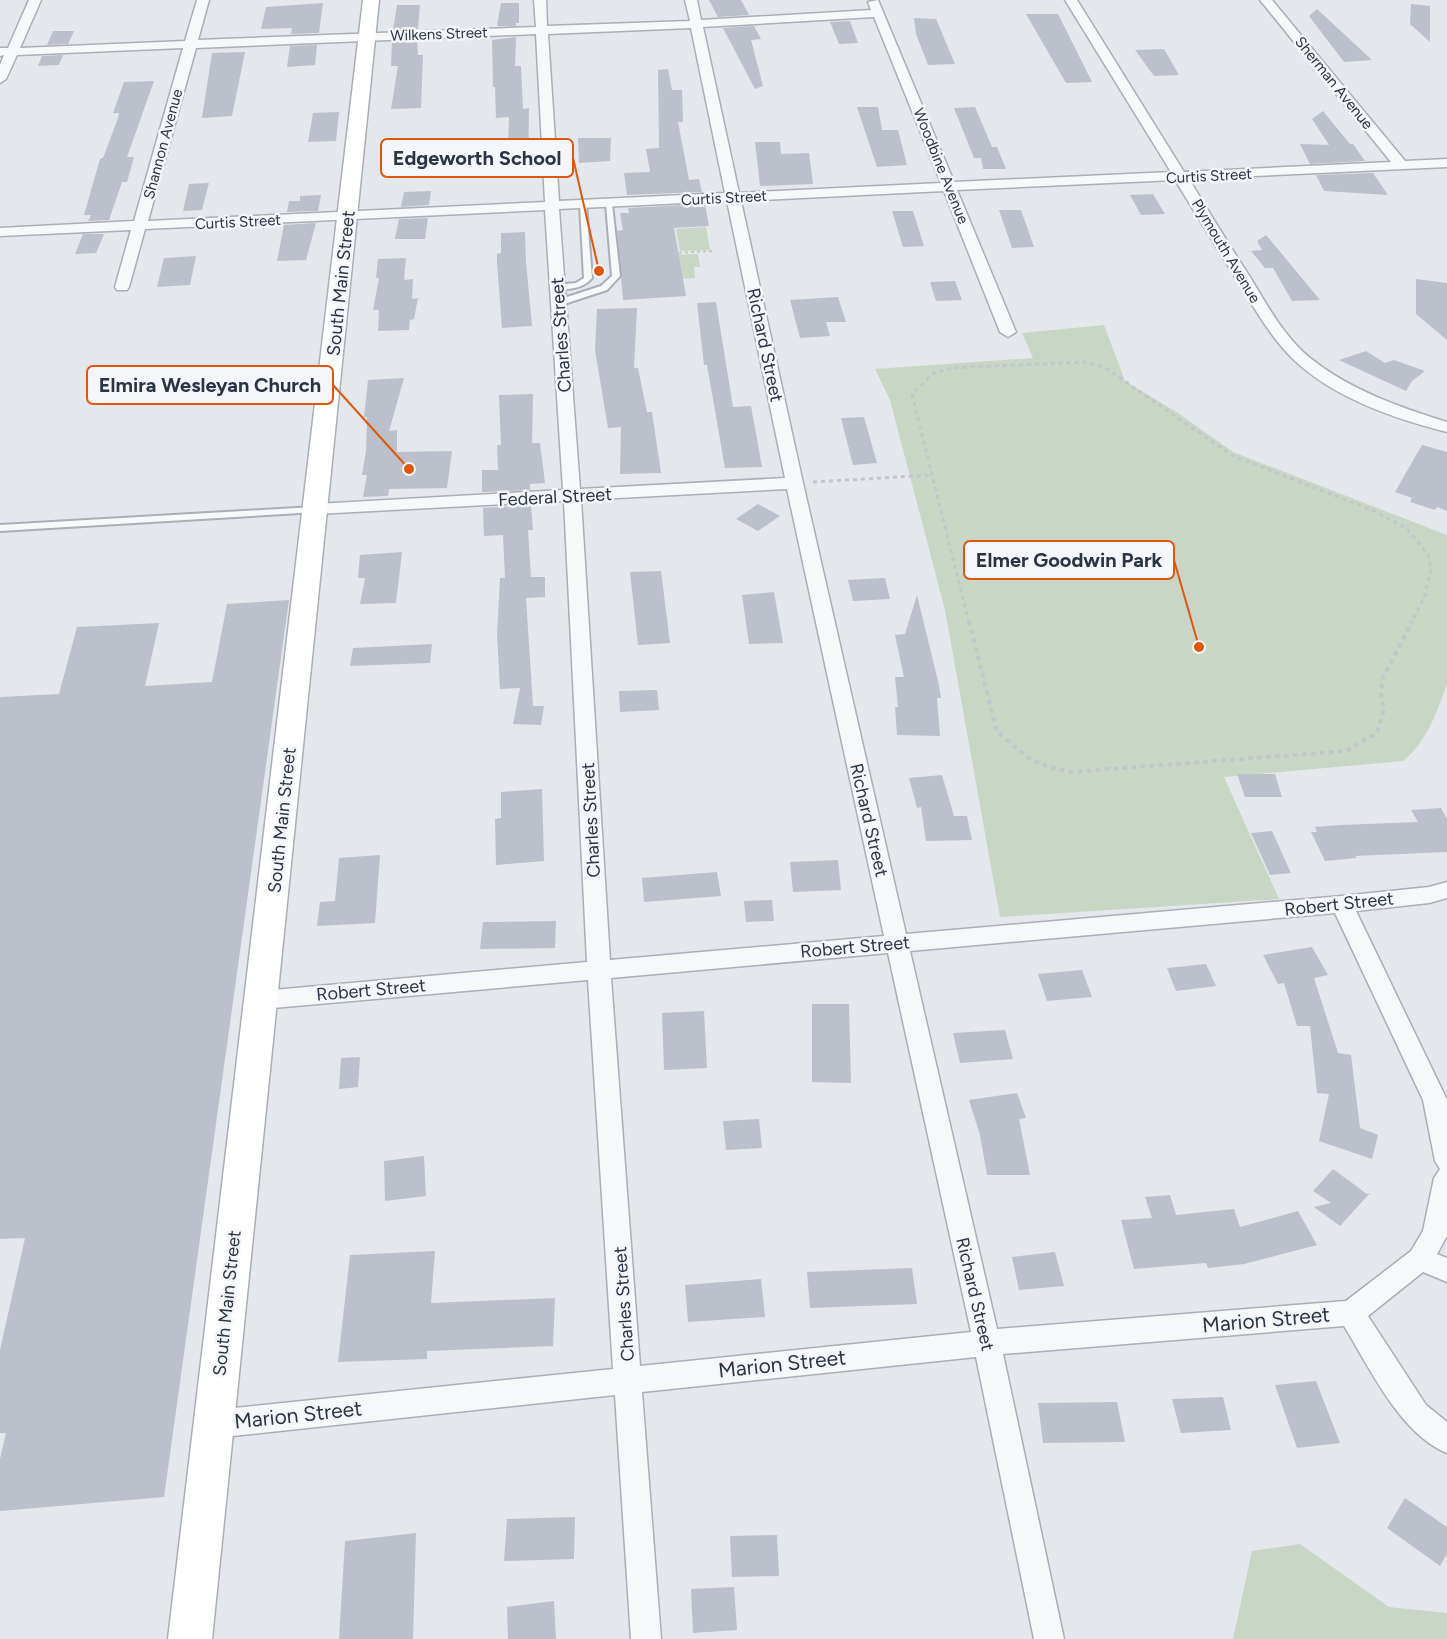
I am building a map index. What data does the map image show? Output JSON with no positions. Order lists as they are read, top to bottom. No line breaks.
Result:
{"streets":{"street":["Wilkens Street","Sherman Avenue","Shannon Avenue","Woodbine Avenue","Curtis Street","Plymouth Avenue","South Main Street","Charles Street","Richard Street","Federal Street","Robert Street","Marion Street"]},"crossings":[["Wilkens Street","Shannon Avenue"],["Wilkens Street","Woodbine Avenue"],["Wilkens Street","South Main Street"],["Wilkens Street","Charles Street"],["Wilkens Street","Richard Street"],["Sherman Avenue","Curtis Street"],["Shannon Avenue","Curtis Street"],["Woodbine Avenue","Curtis Street"],["Curtis Street","Plymouth Avenue"],["Curtis Street","South Main Street"],["Curtis Street","Charles Street"],["Curtis Street","Richard Street"],["South Main Street","Federal Street"],["South Main Street","Robert Street"],["South Main Street","Marion Street"],["Charles Street","Federal Street"],["Charles Street","Robert Street"],["Charles Street","Marion Street"],["Richard Street","Federal Street"],["Richard Street","Robert Street"],["Richard Street","Marion Street"]],"places":["Edgeworth School","Elmira Wesleyan Church","Elmer Goodwin Park"]}
